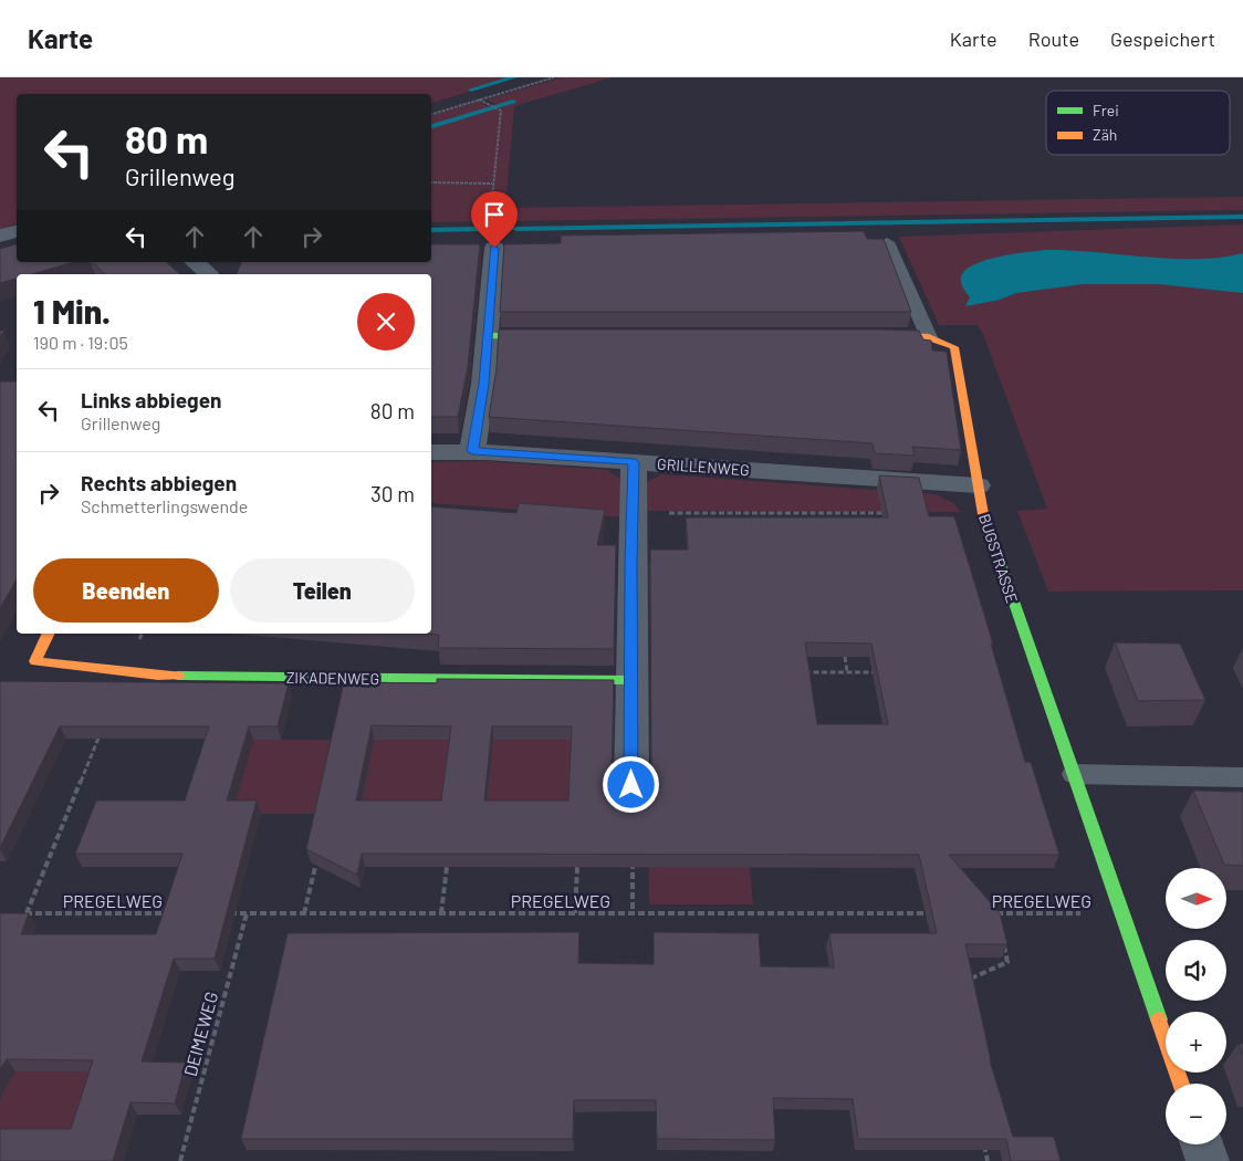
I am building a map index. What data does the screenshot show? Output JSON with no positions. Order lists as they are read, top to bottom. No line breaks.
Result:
{"streets":{"street":["GRILLENWEG","BUGSTRASSE","ZIKADENWEG"],"path":["PREGELWEG","DEIMEWEG"]},"crossings":[["GRILLENWEG","BUGSTRASSE"],["BUGSTRASSE","PREGELWEG"],["PREGELWEG","DEIMEWEG"]],"legend":["Frei","Zäh"],"north":"right","page":{"header":"Karte","nav":["Karte","Route","Gespeichert"],"turn":["80 m","Grillenweg"],"heading":["1 Min.","190 m · 19:05"],"list":[{"name":"Links abbiegen","note":"Grillenweg","value":"80 m"},{"name":"Rechts abbiegen","note":"Schmetterlingswende","value":"30 m"}],"buttons":["Beenden","Teilen"],"map_buttons":["+","−"]}}
